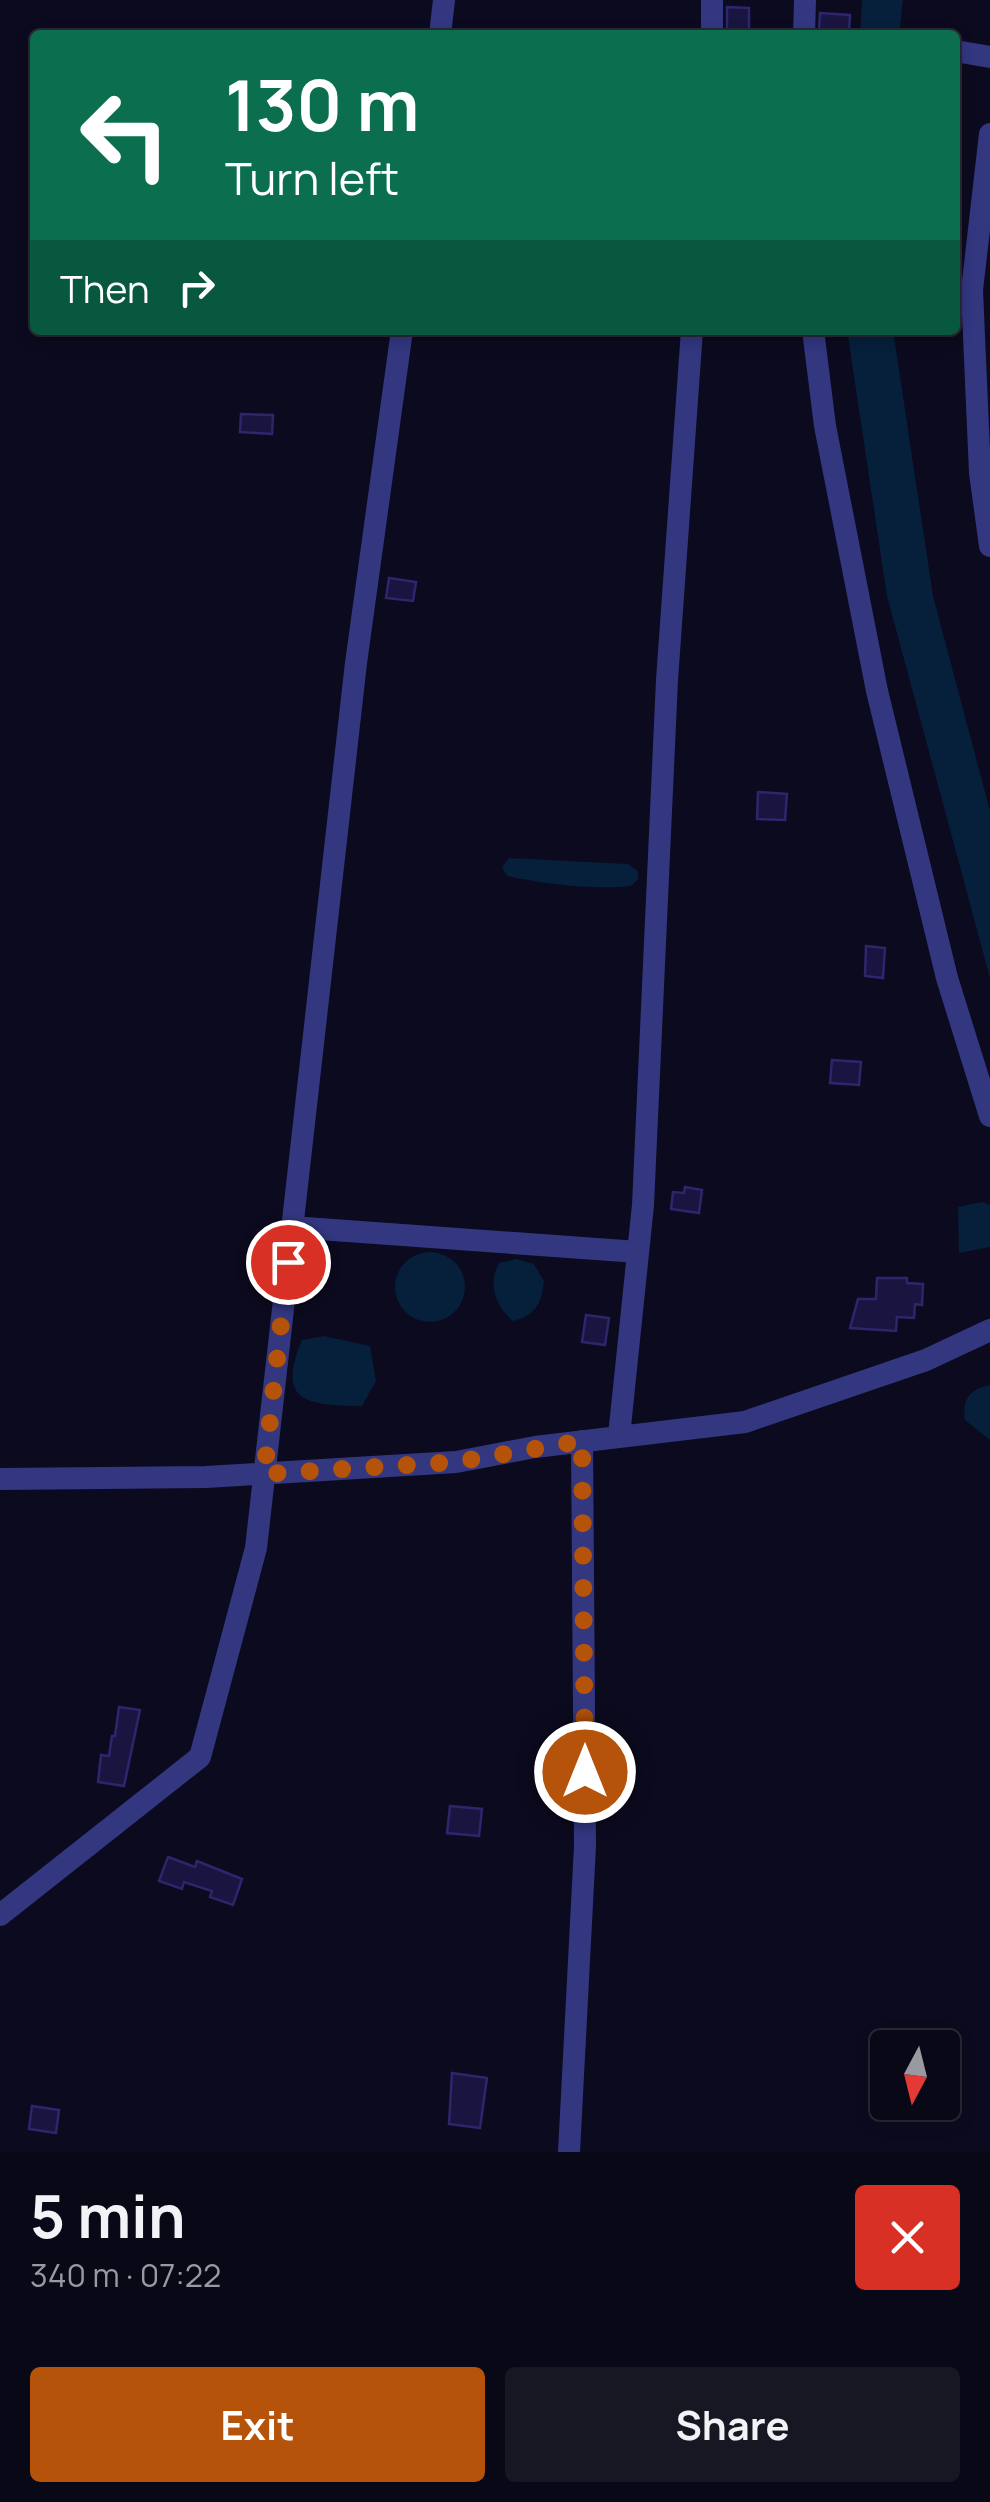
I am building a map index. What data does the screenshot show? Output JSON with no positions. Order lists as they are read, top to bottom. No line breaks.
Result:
{"north":"bottom","page":{"turn":["130 m","Turn left"],"then":"Then","heading":["5 min","340 m · 07:22"],"buttons":["Exit","Share"]}}
